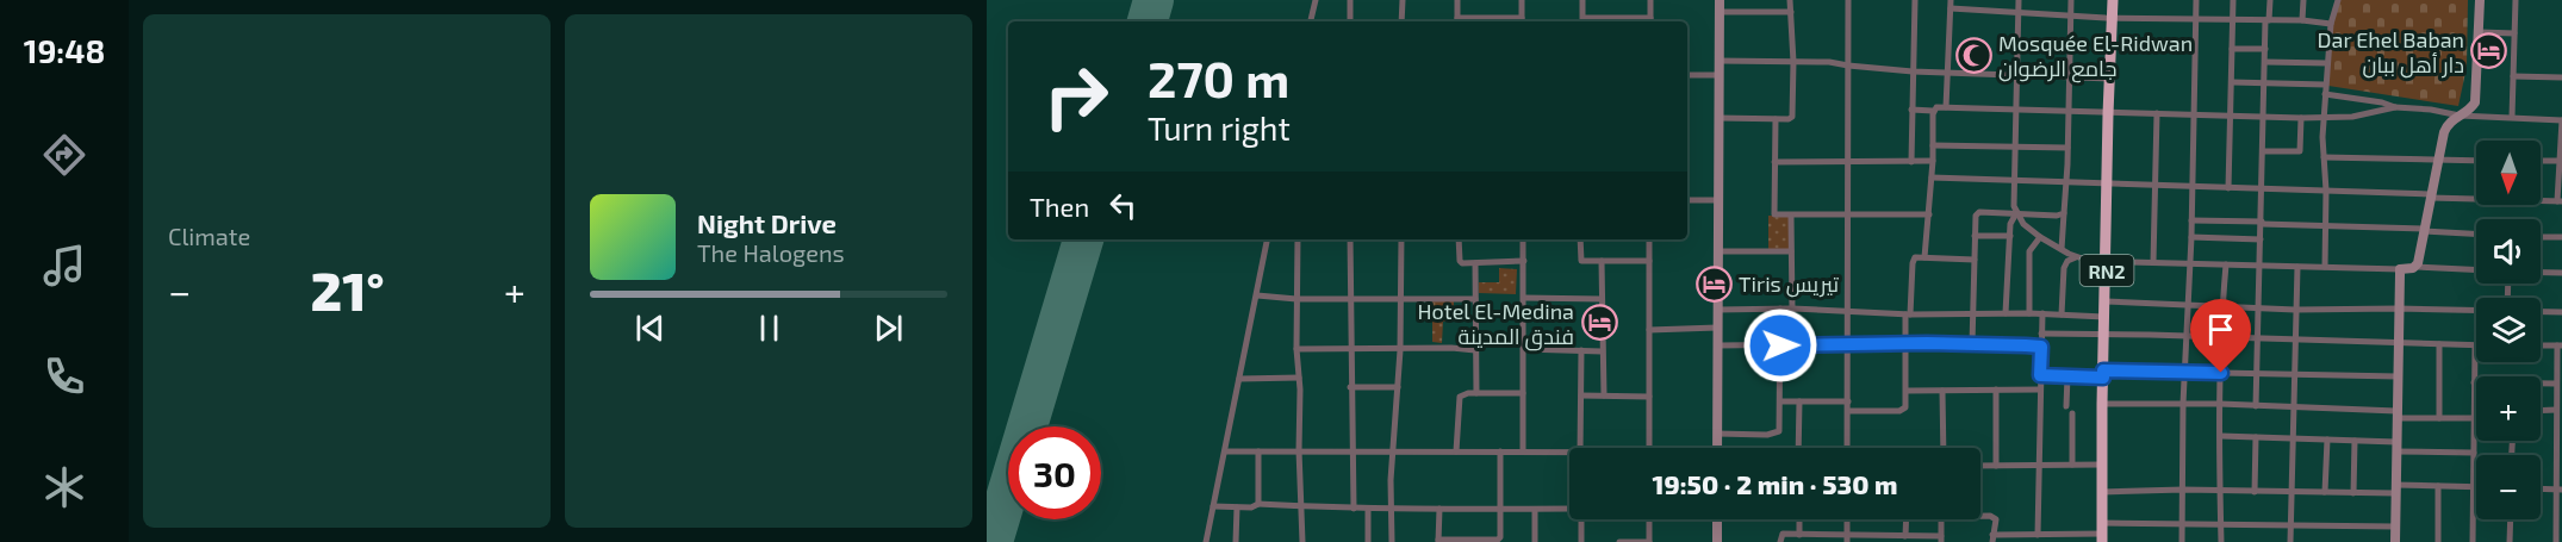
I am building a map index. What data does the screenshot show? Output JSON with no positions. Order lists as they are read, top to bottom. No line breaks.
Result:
{"streets":{"highway":["RN2"]},"places":{"hotel":["Dar Ehel Baban دار أهل ببان","Tiris تيريس","Hotel El-Medina فندق المدينة"],"mosque":["Mosquée El-Ridwan جامع الرضوان"]},"north":"bottom","page":{"tabs":"19:48","tile":"Climate","turn":["270 m","Turn right"],"map_buttons":["+","−"],"then":"Then","song":["Night Drive","The Halogens"],"heat":["−","21°","+"],"limit":"30","trip":"19:50 · 2 min · 530 m"}}
